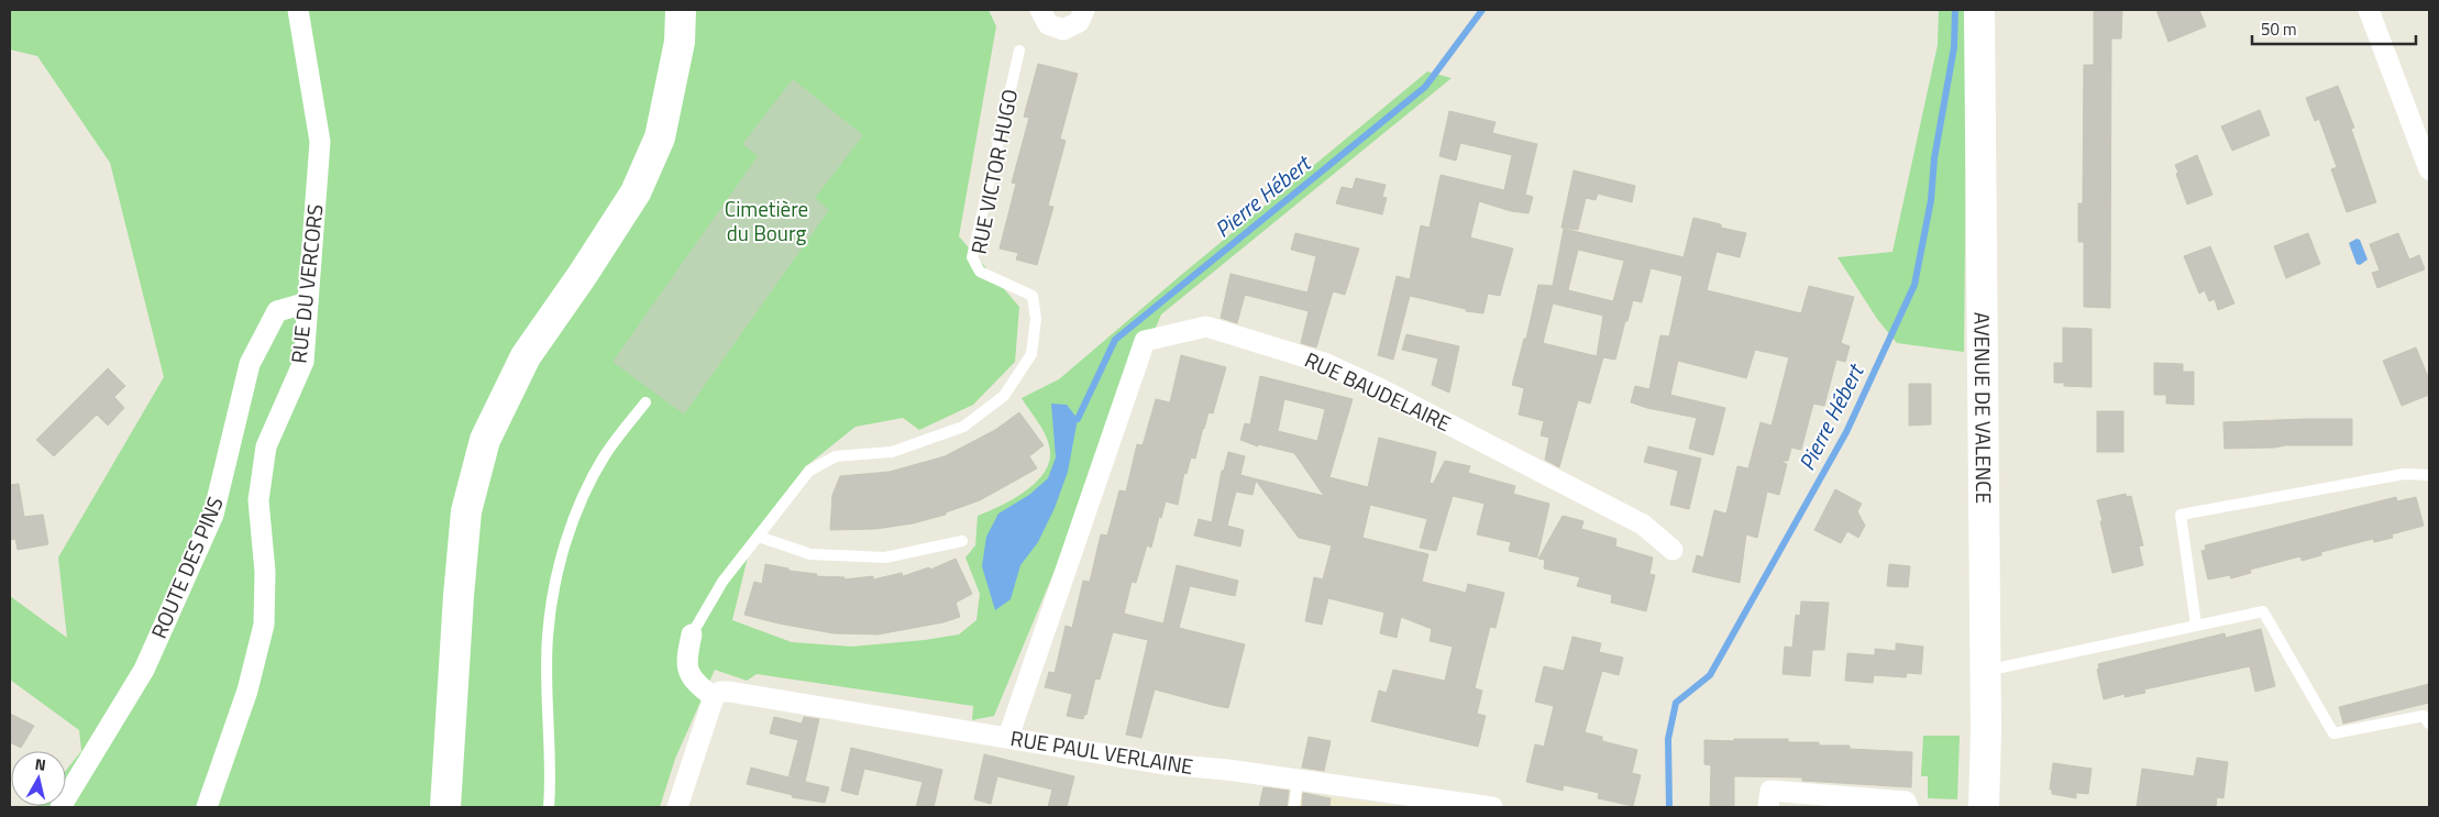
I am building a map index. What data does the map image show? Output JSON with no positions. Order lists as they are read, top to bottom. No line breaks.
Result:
{"streets":{"main road":["AVENUE DE VALENCE"],"street":["RUE DU VERCORS","RUE BAUDELAIRE","ROUTE DES PINS","RUE PAUL VERLAINE"],"lane":["RUE VICTOR HUGO"]},"crossings":[["RUE DU VERCORS","ROUTE DES PINS"],["RUE BAUDELAIRE","RUE PAUL VERLAINE"]],"water":["Pierre Hébert"],"parks":["Cimetière du Bourg"],"scale_bar":"50 m","north":"top"}
